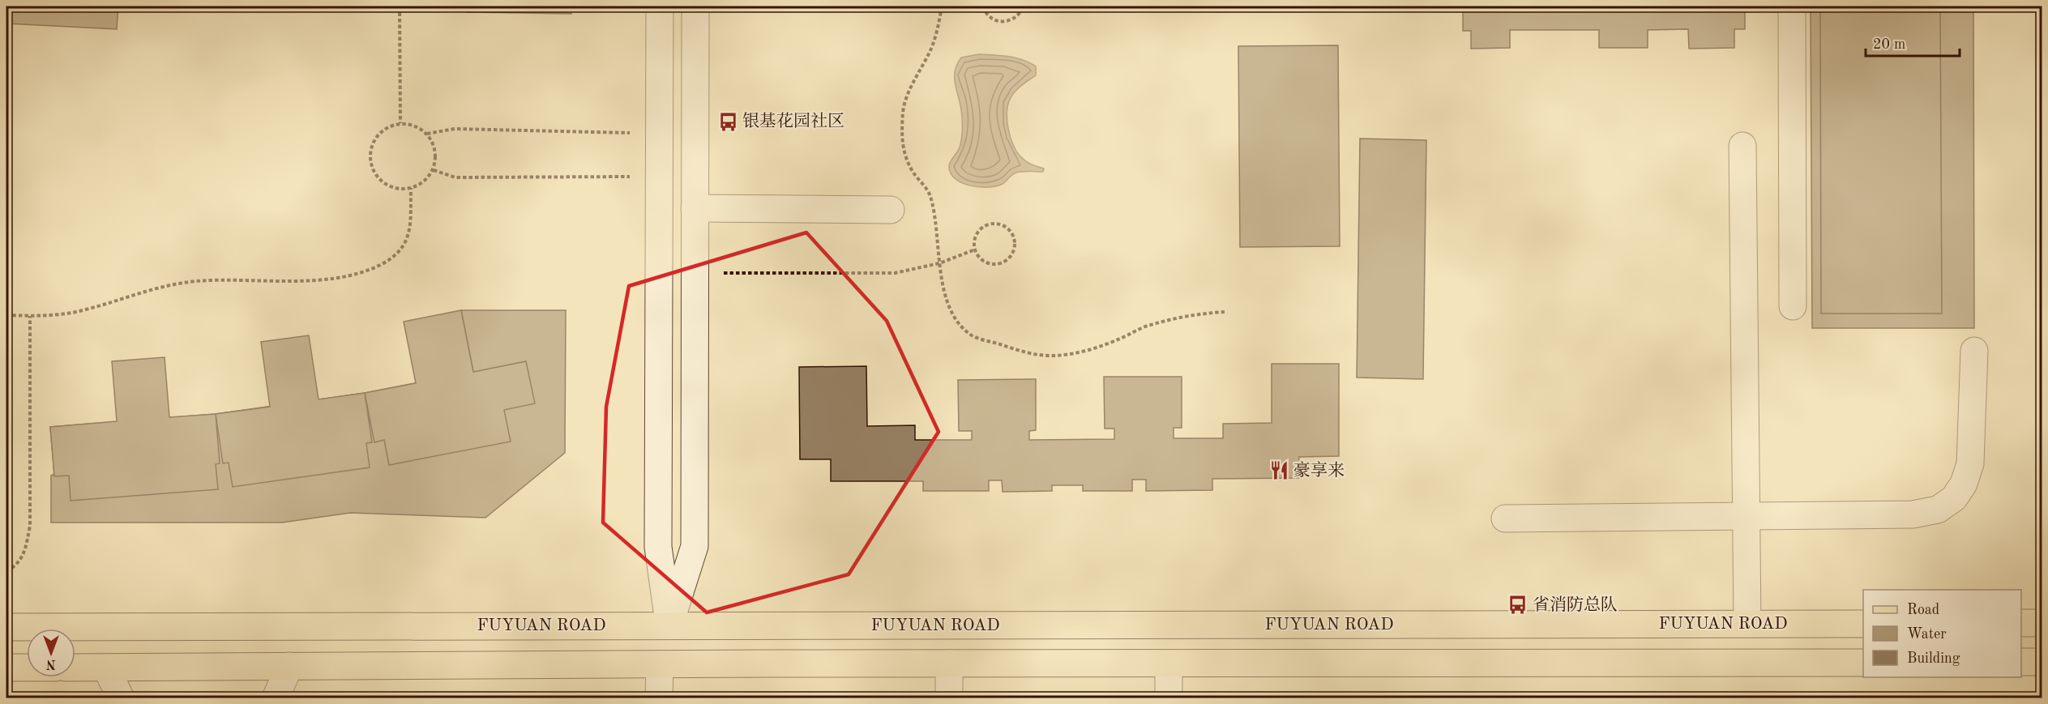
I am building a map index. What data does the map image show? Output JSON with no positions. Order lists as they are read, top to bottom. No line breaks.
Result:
{"streets":{"main road":["FUYUAN ROAD"]},"places":{"bus stop":["银基花园社区","省消防总队"],"restaurant":["豪享来"]},"legend":["Road","Water","Building"],"scale_bar":"20 m","north":"bottom"}
